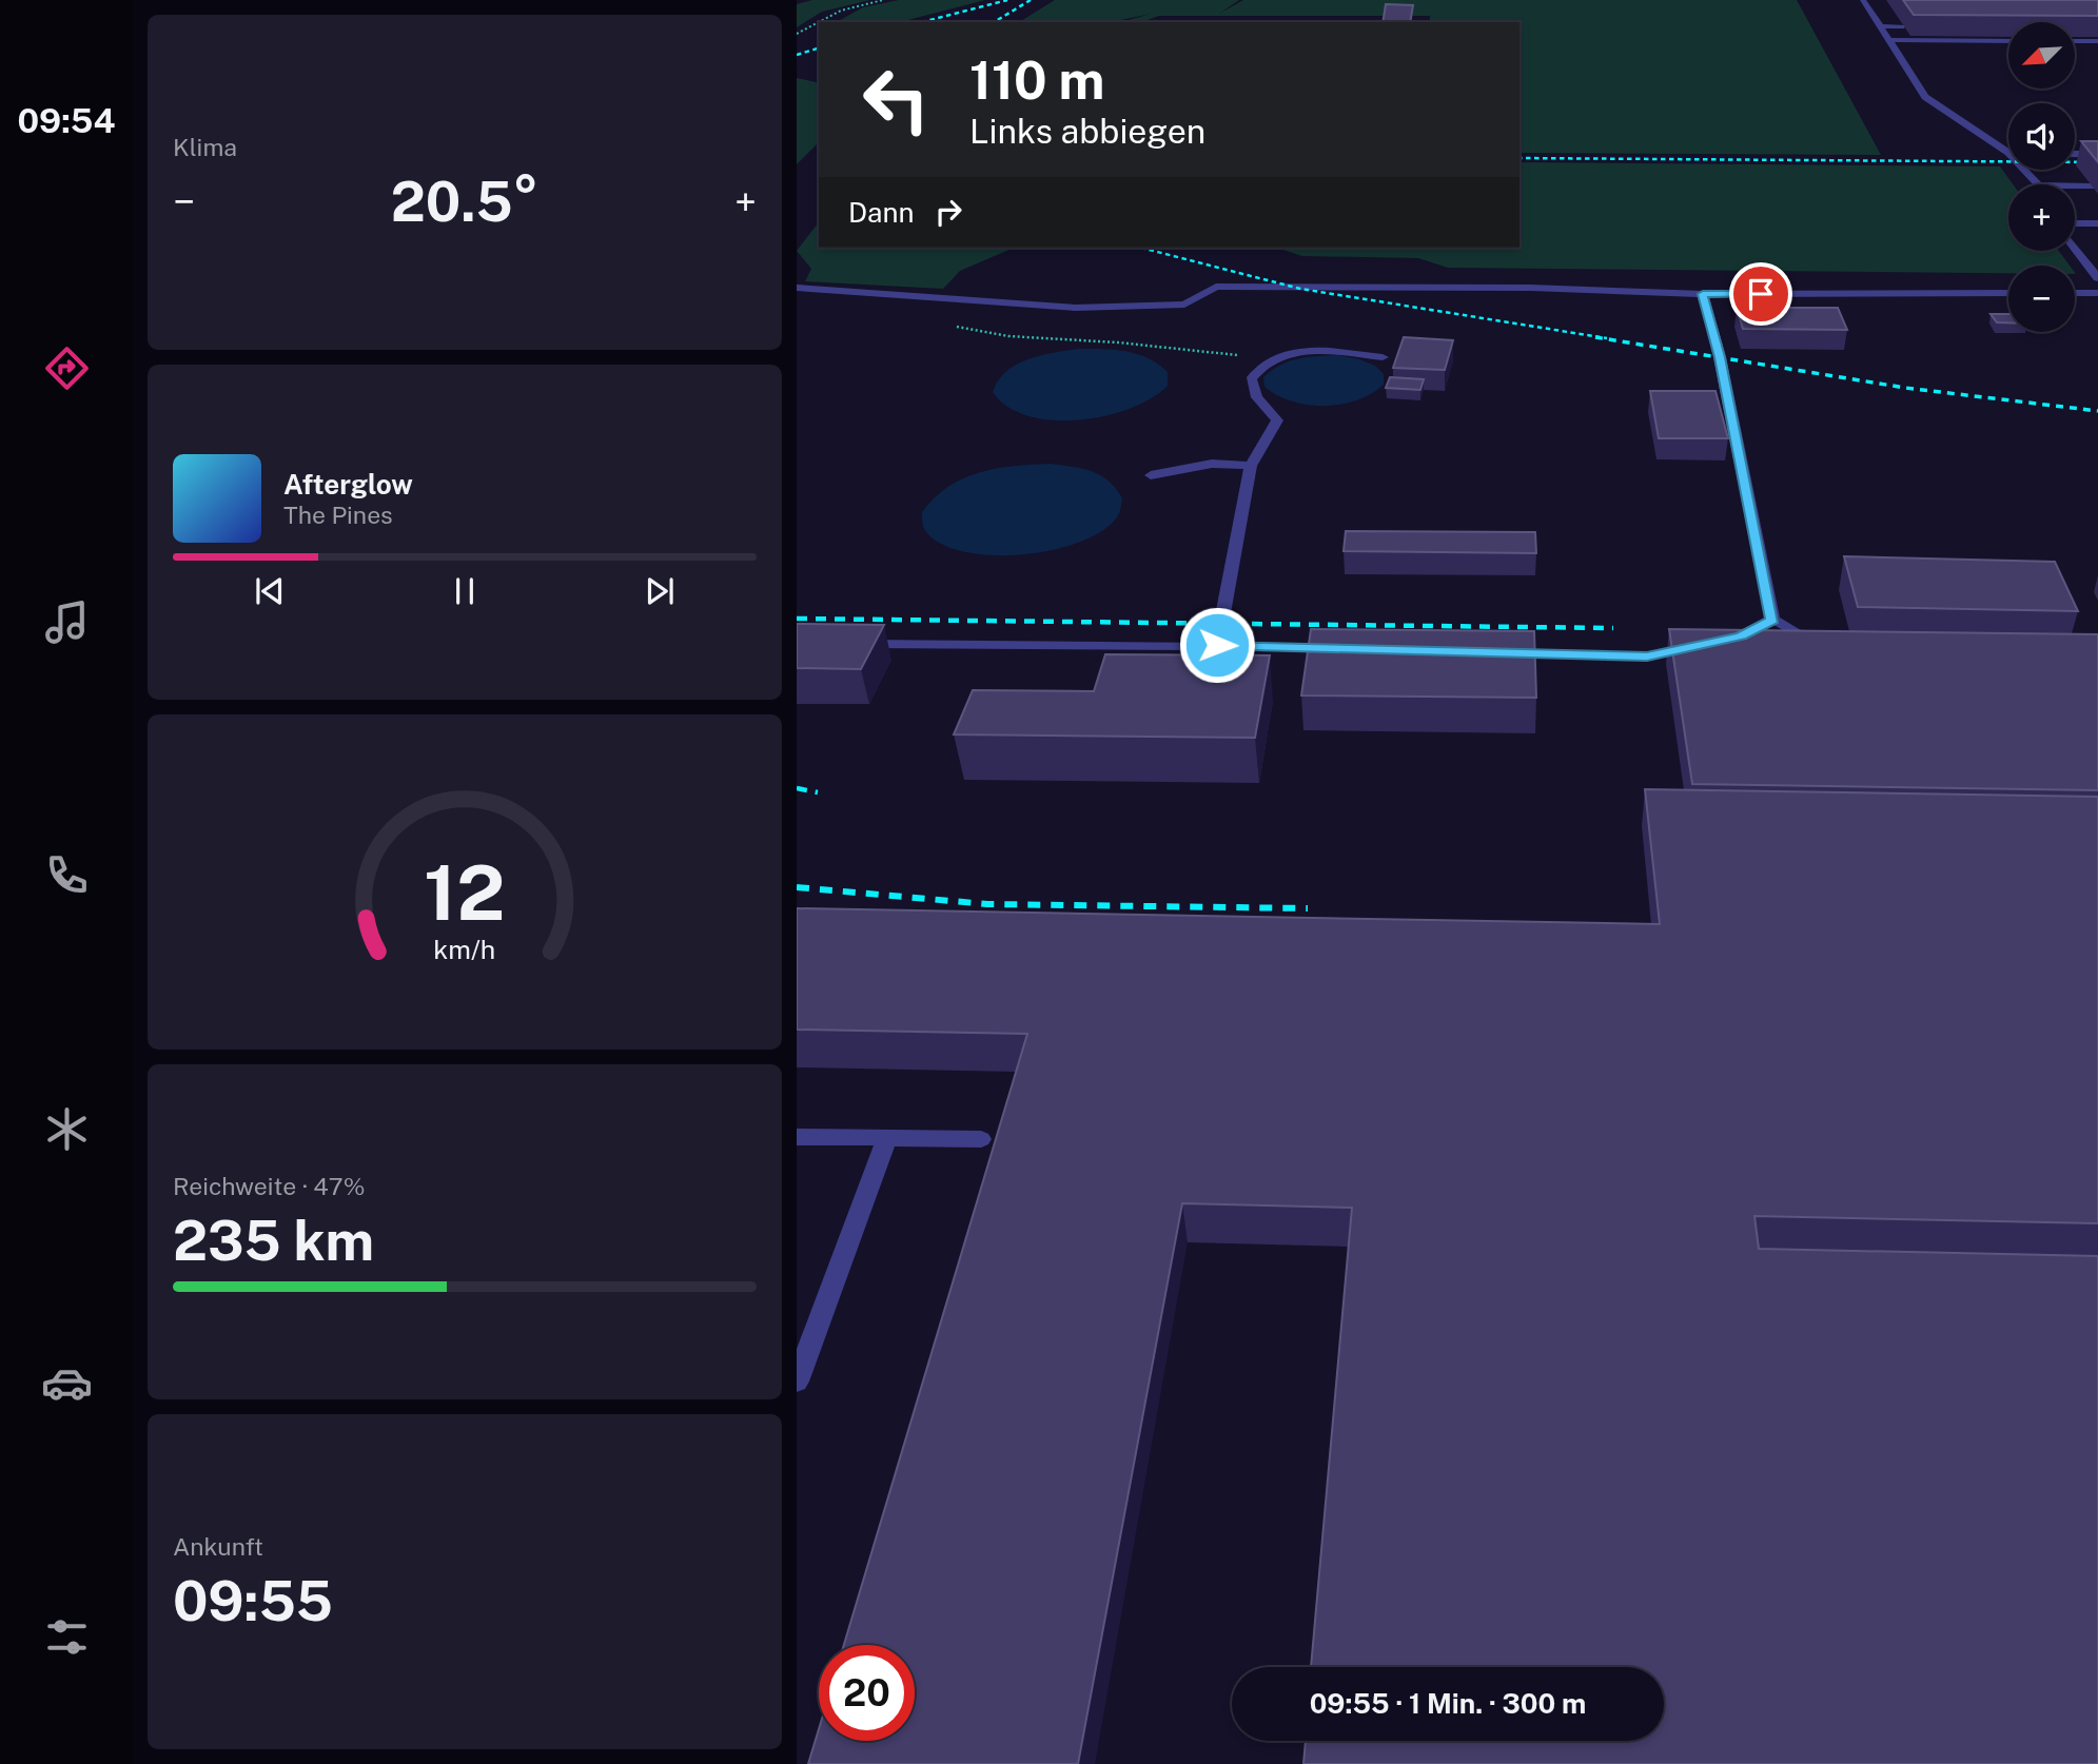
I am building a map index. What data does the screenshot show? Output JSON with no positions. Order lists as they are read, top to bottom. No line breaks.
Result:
{"north":"bottom left","page":{"tabs":"09:54","tile":["Klima",["Reichweite · 47%","235 km"],["Ankunft","09:55"]],"map_buttons":["+","−"],"turn":["110 m","Links abbiegen"],"heat":["−","20.5°","+"],"then":"Dann","song":["Afterglow","The Pines"],"limit":"20","trip":"09:55 · 1 Min. · 300 m","gauge":["12","km/h"]}}
